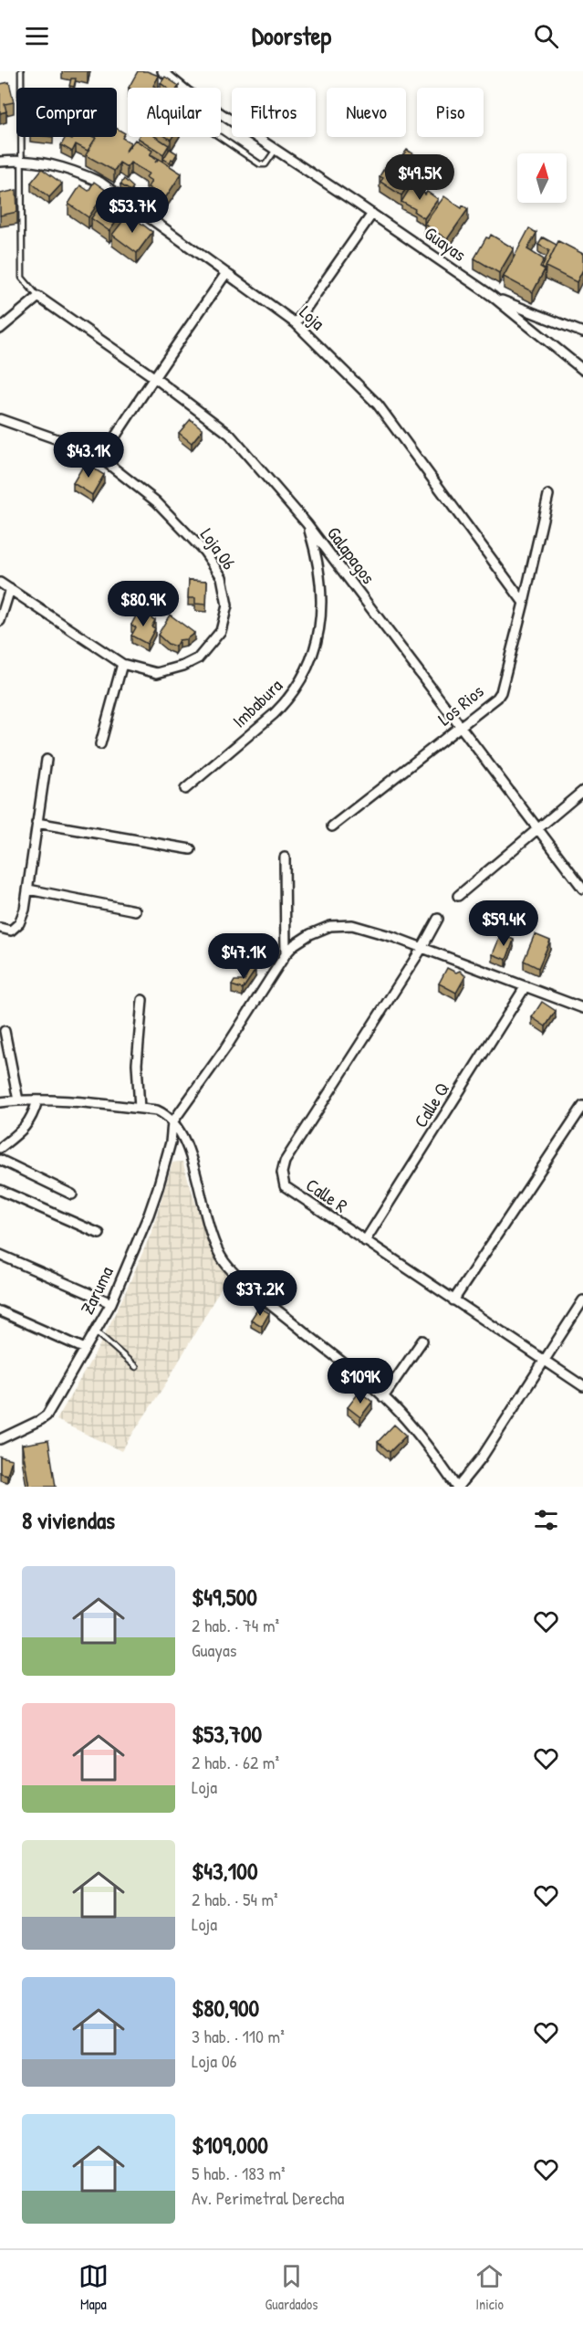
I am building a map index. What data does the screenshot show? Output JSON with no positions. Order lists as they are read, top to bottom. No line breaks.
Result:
{"streets":{"street":["Guayas","Loja","Loja 06","Galapagos","Imbabura","Los Rios","Calle Q","Calle R","Zaruma"]},"crossings":[["Loja","Los Rios"],["Galapagos","Imbabura"],["Galapagos","Los Rios"],["Calle Q","Calle R"]],"north":"top","page":{"header":"Doorstep","chip":["Comprar","Alquilar","Filtros","Nuevo","Piso"],"price":["$49.5K","$53.7K","$43.1K","$80.9K","$59.4K","$47.1K","$37.2K","$109K"],"heading":"8 viviendas","list":[{"name":"$49,500","note":"2 hab. · 74 m² · Guayas"},{"name":"$53,700","note":"2 hab. · 62 m² · Loja"},{"name":"$43,100","note":"2 hab. · 54 m² · Loja"},{"name":"$80,900","note":"3 hab. · 110 m² · Loja 06"},{"name":"$109,000","note":"5 hab. · 183 m² · Av. Perimetral Derecha"}],"tabs":["Mapa","Guardados","Inicio"]}}
